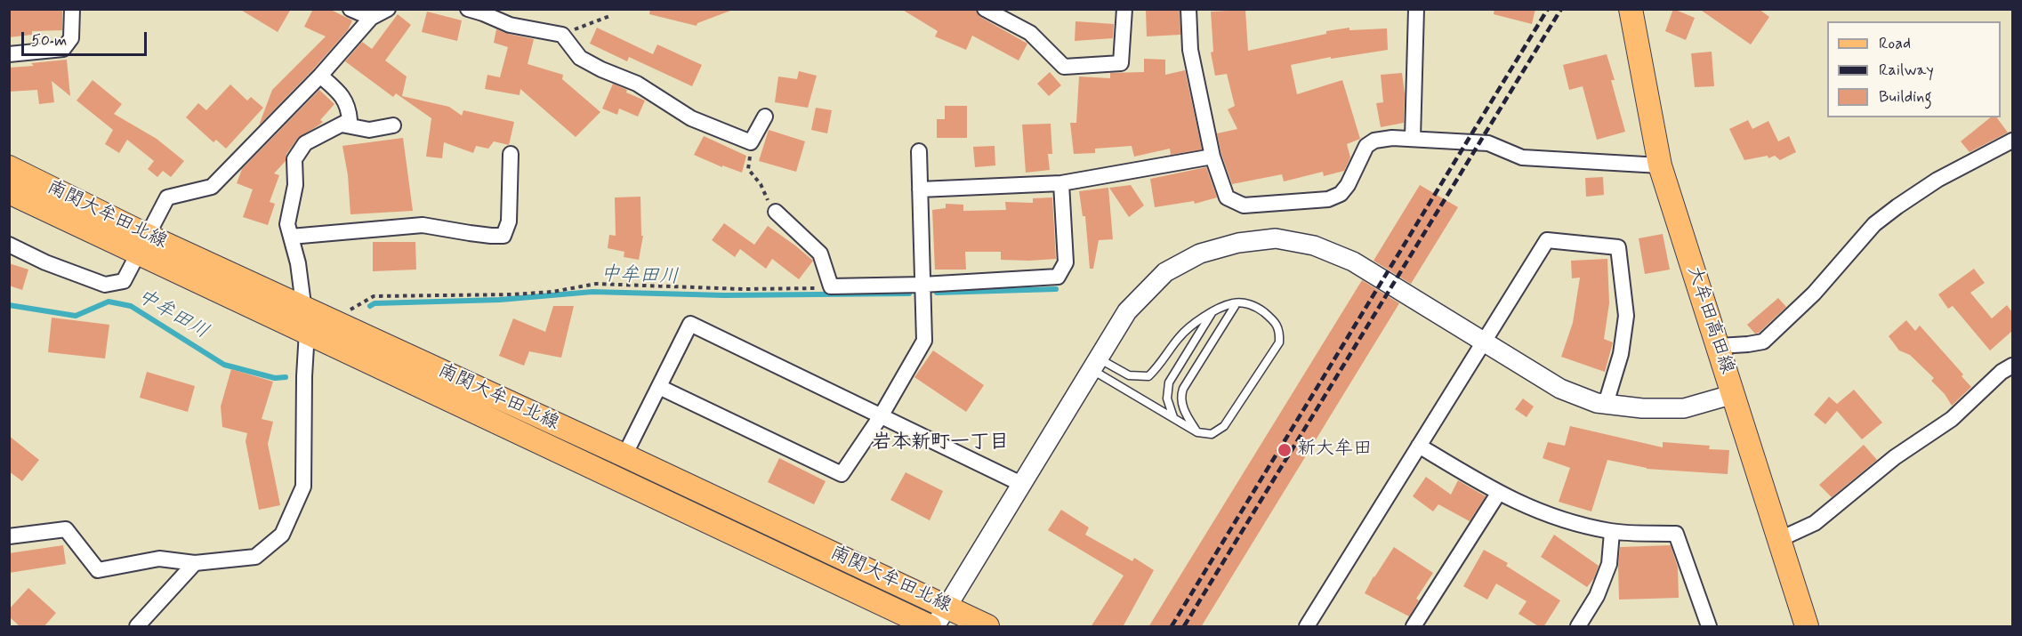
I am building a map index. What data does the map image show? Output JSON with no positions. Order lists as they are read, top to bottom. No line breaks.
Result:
{"streets":{"main road":["南関大牟田北線","大牟田高田線"]},"districts":["岩本新町一丁目"],"water":["中牟田川"],"places":["新大牟田"],"legend":["Road","Railway","Building"],"scale_bar":"50 m"}
